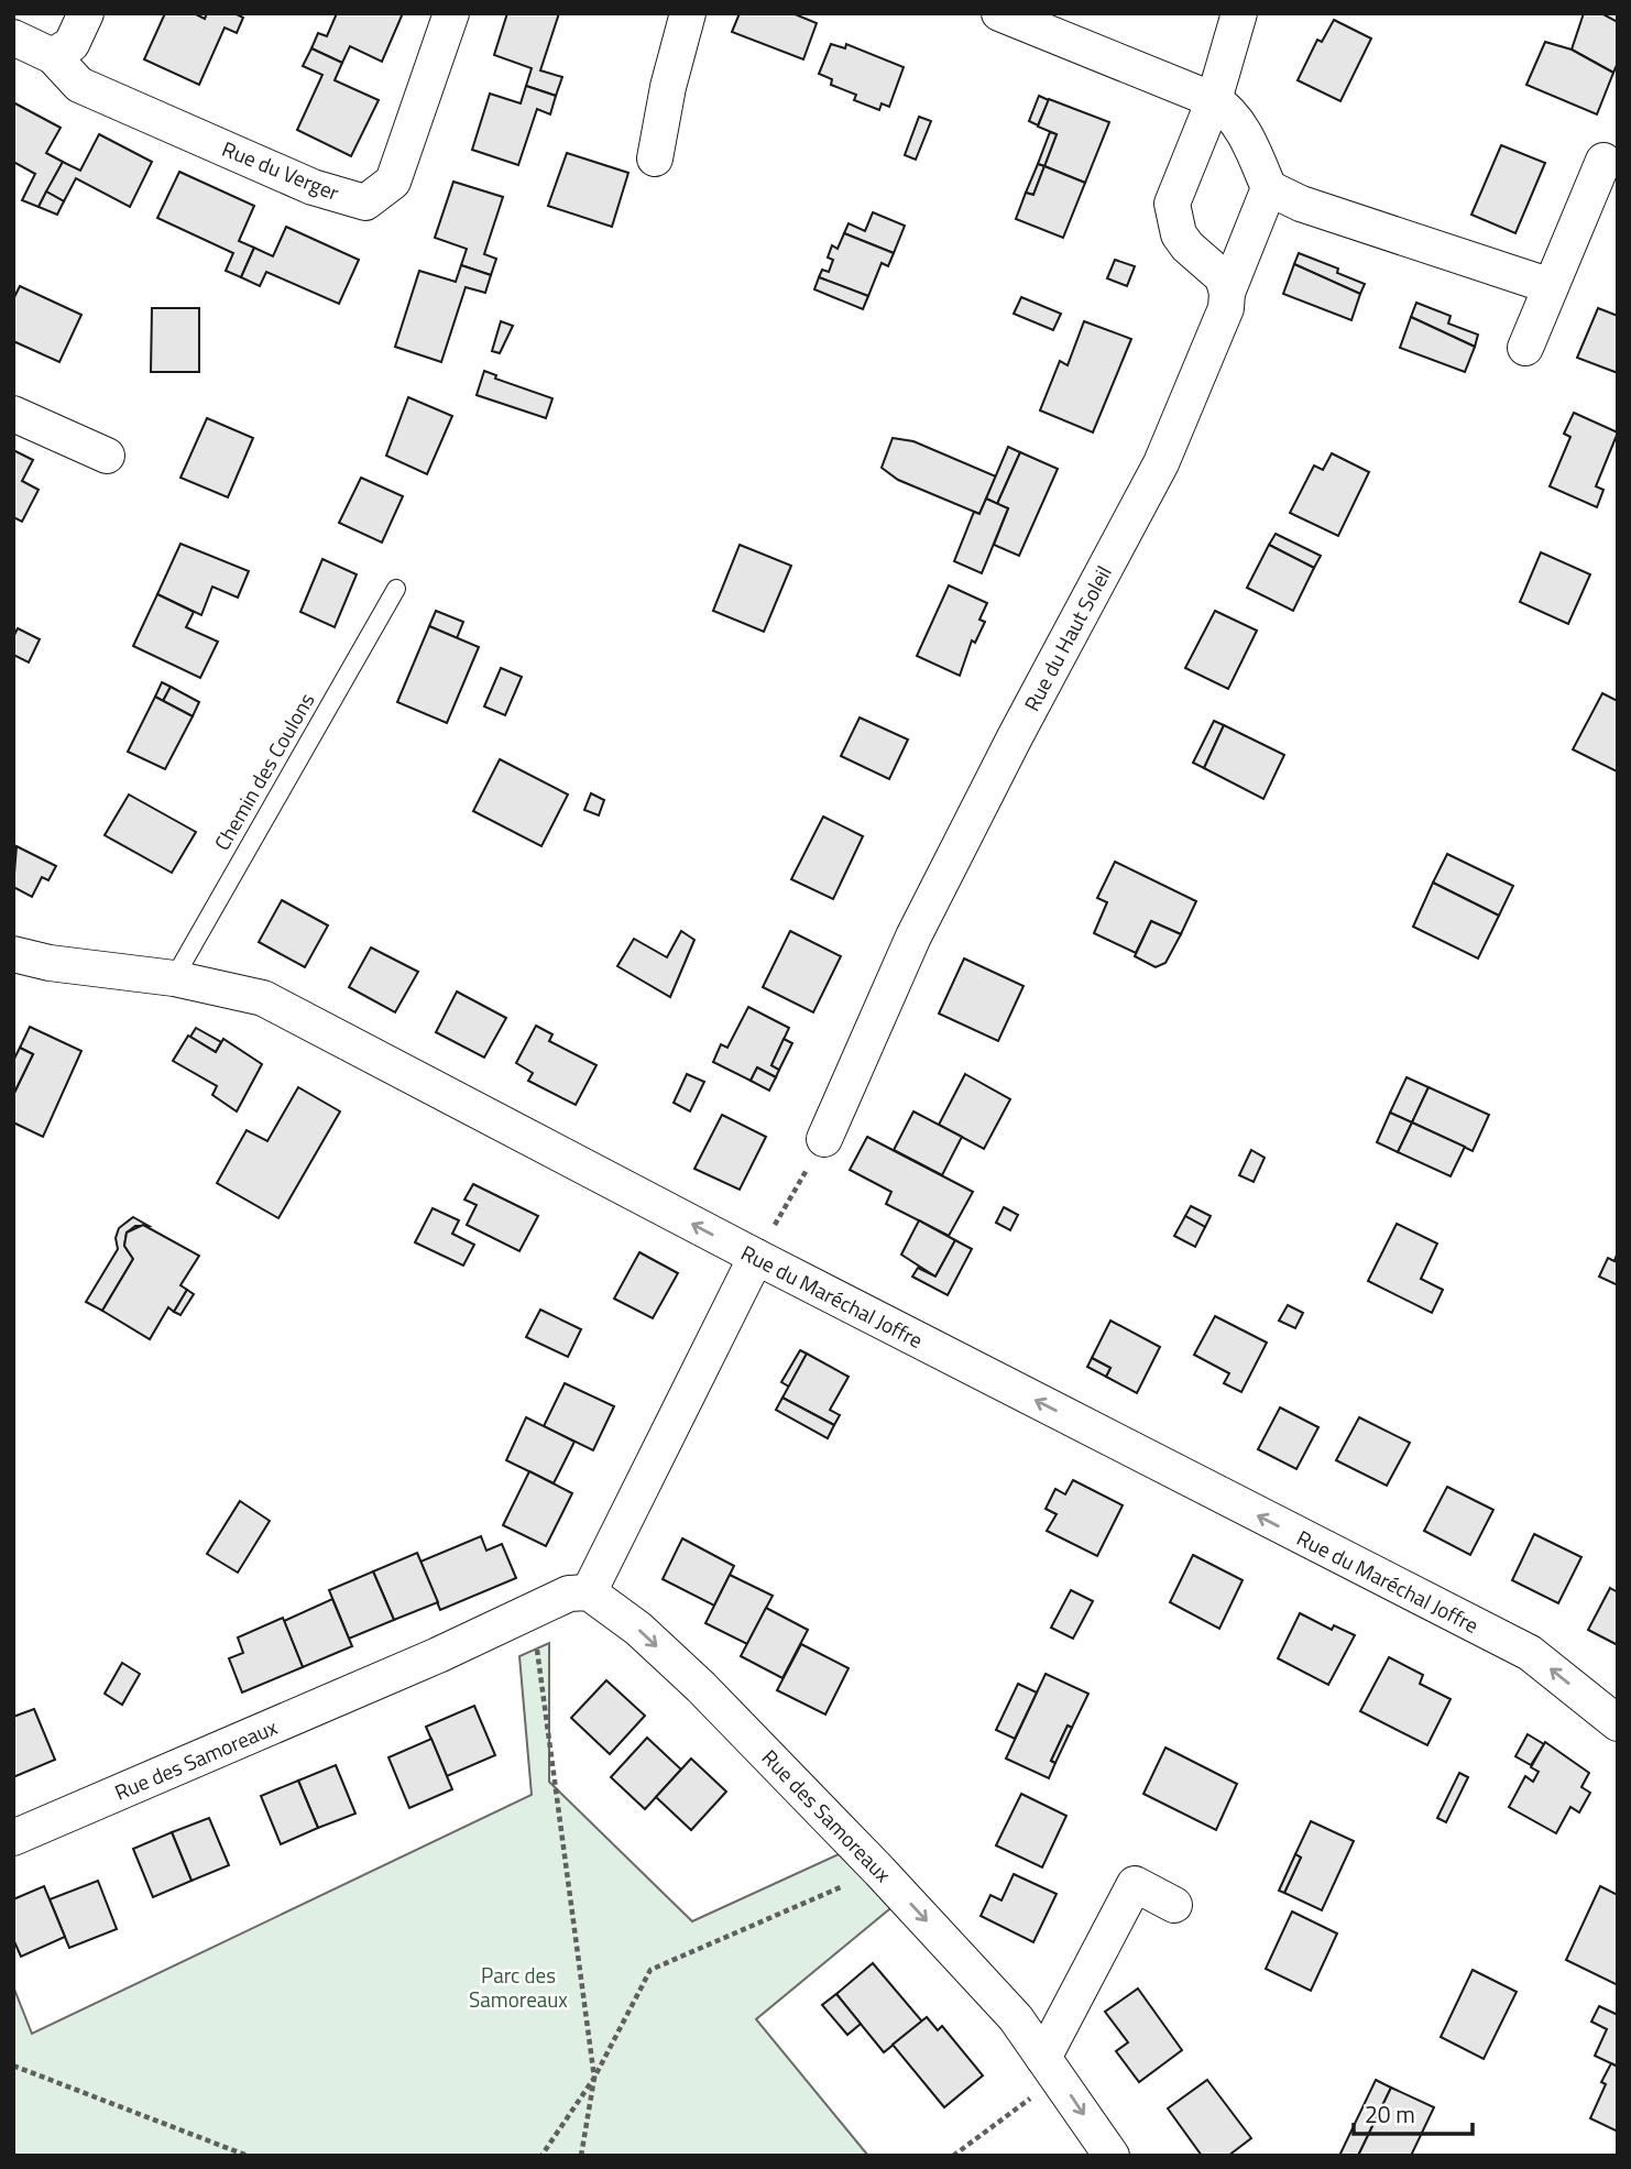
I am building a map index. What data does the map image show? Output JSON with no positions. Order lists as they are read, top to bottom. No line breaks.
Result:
{"streets":{"street":["Rue du Verger","Rue du Haut Soleil","Rue du Maréchal Joffre","Rue des Samoreaux"],"lane":["Chemin des Coulons"]},"crossings":[["Chemin des Coulons","Rue du Maréchal Joffre"]],"one_way":["Rue du Maréchal Joffre","Rue des Samoreaux"],"parks":["Parc des Samoreaux"],"scale_bar":"20 m"}
